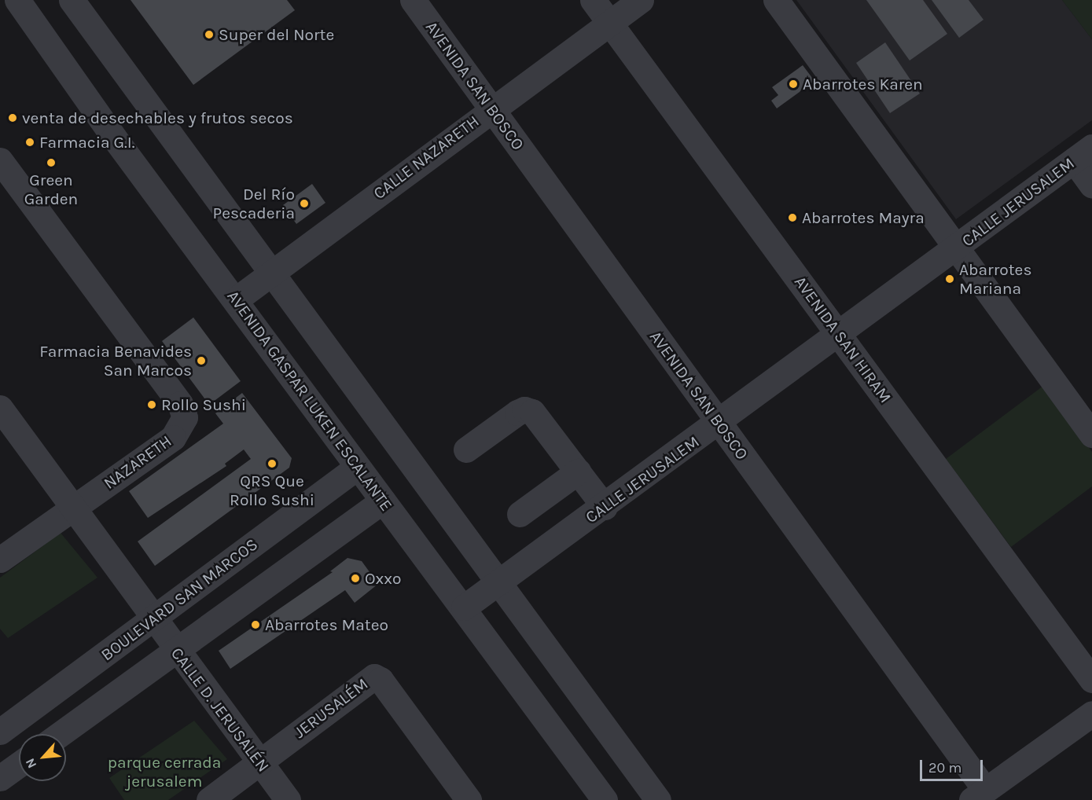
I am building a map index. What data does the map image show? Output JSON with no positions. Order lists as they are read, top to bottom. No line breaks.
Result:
{"streets":{"street":["AVENIDA SAN BOSCO","CALLE NAZARETH","CALLE JERUSALEM","AVENIDA SAN HIRAM","AVENIDA GASPAR LUKEN ESCALANTE","NAZARETH","BOULEVARD SAN MARCOS","JERUSALÉM","CALLE D. JERUSALÉN"]},"crossings":[["AVENIDA SAN BOSCO","CALLE NAZARETH"],["AVENIDA SAN BOSCO","CALLE JERUSALEM"],["CALLE NAZARETH","AVENIDA SAN HIRAM"],["CALLE NAZARETH","AVENIDA GASPAR LUKEN ESCALANTE"],["CALLE JERUSALEM","AVENIDA SAN HIRAM"],["CALLE JERUSALEM","AVENIDA GASPAR LUKEN ESCALANTE"],["AVENIDA GASPAR LUKEN ESCALANTE","BOULEVARD SAN MARCOS"],["BOULEVARD SAN MARCOS","CALLE D. JERUSALÉN"],["JERUSALÉM","CALLE D. JERUSALÉN"]],"parks":["parque cerrada jerusalem"],"places":["Super del Norte","Abarrotes Karen","venta de desechables y frutos secos","Farmacia G.I.","Green Garden","Del Río Pescaderia","Abarrotes Mayra","Abarrotes Mariana","Farmacia Benavides San Marcos","Rollo Sushi","QRS Que Rollo Sushi","Oxxo","Abarrotes Mateo"],"scale_bar":"20 m","north":"bottom left"}
